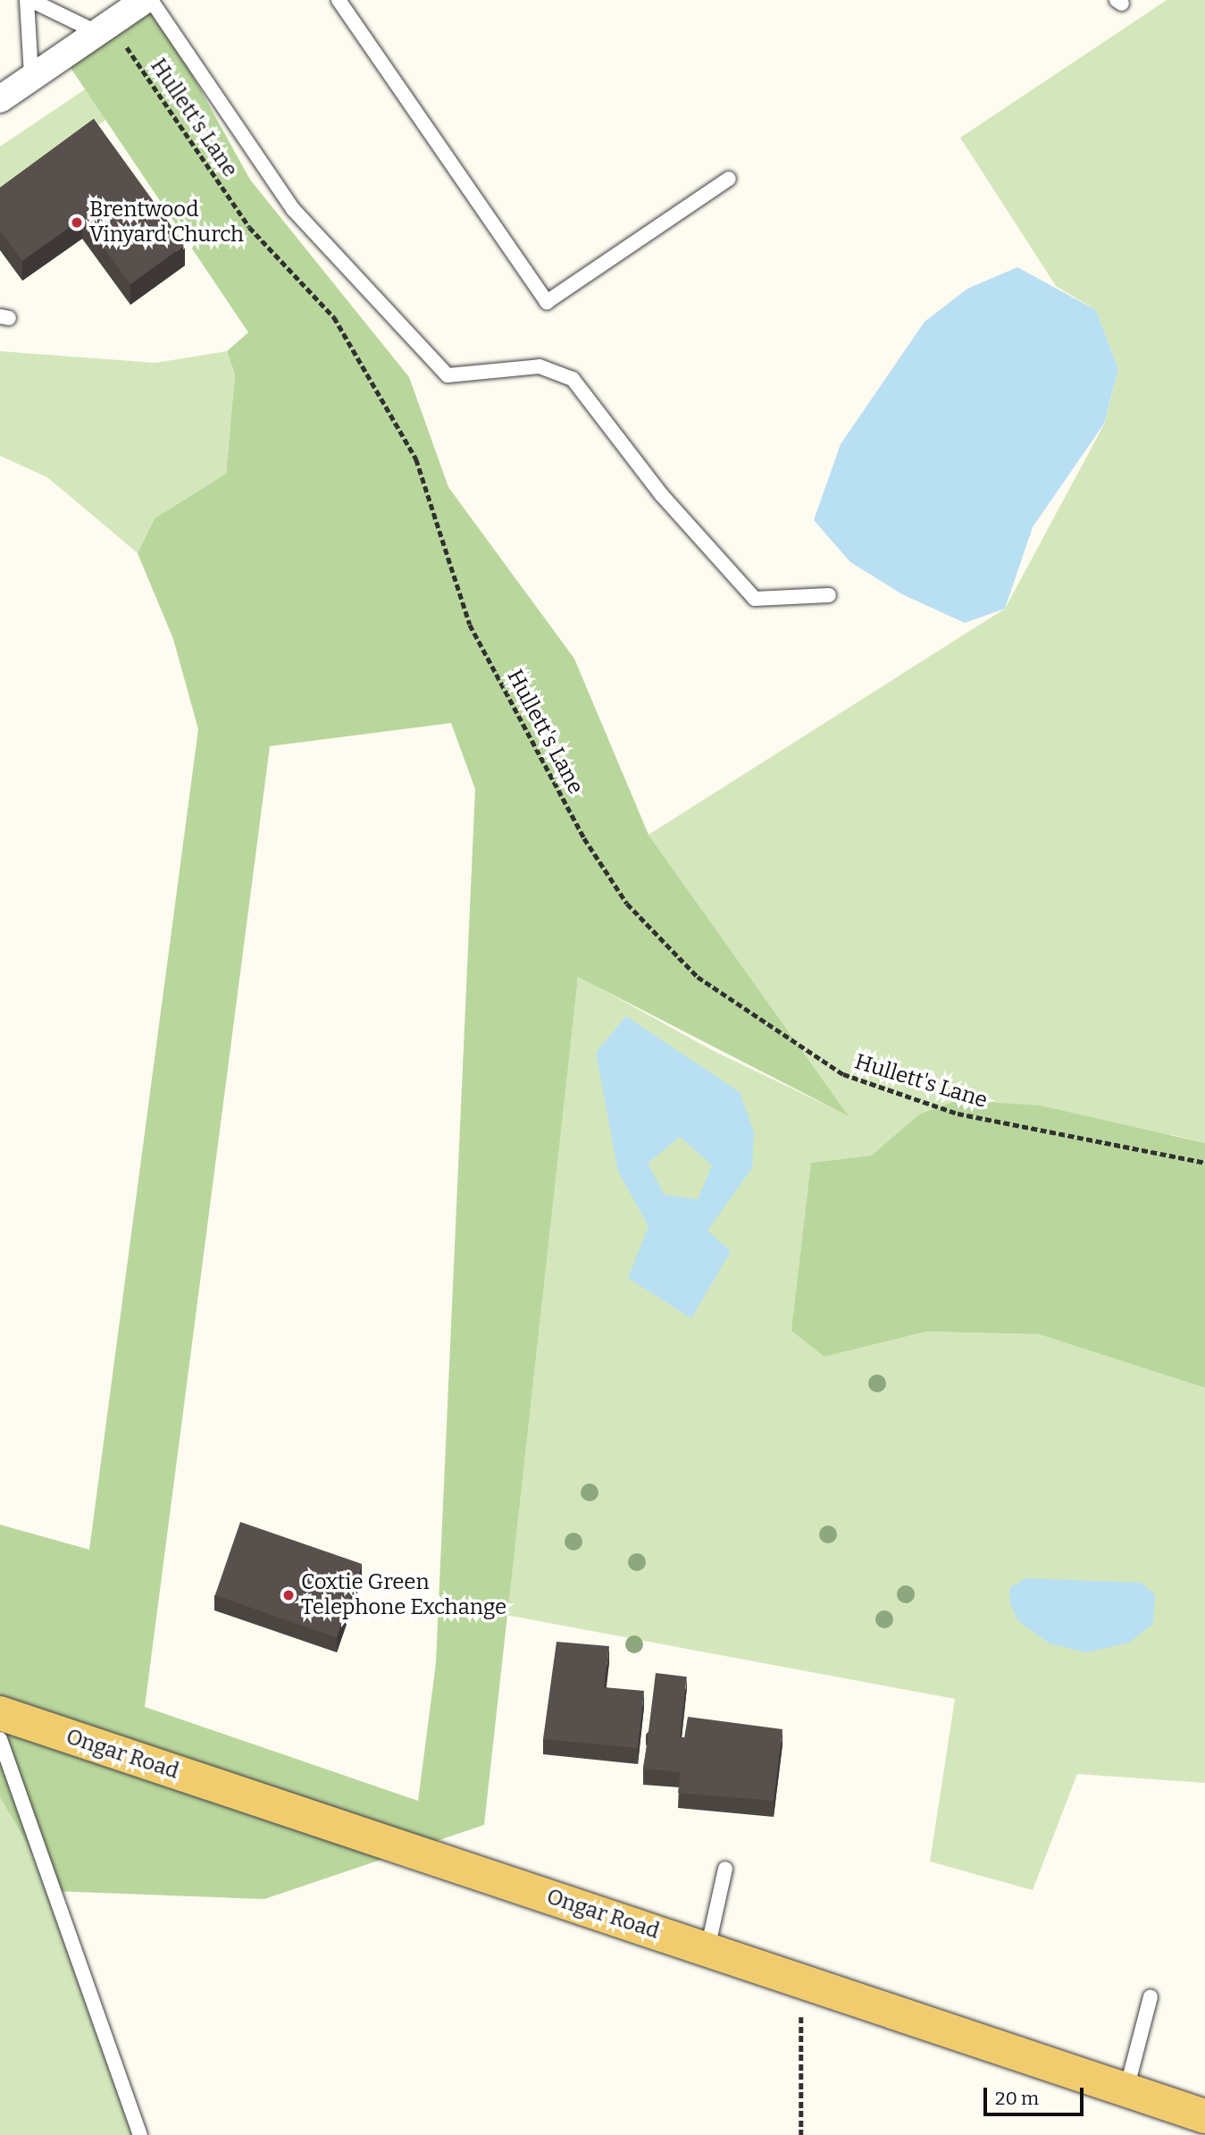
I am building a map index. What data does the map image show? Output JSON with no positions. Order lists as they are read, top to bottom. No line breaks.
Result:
{"streets":{"main road":["Ongar Road"],"path":["Hullett's Lane"]},"places":["Brentwood Vinyard Church","Coxtie Green Telephone Exchange"],"scale_bar":"20 m"}
